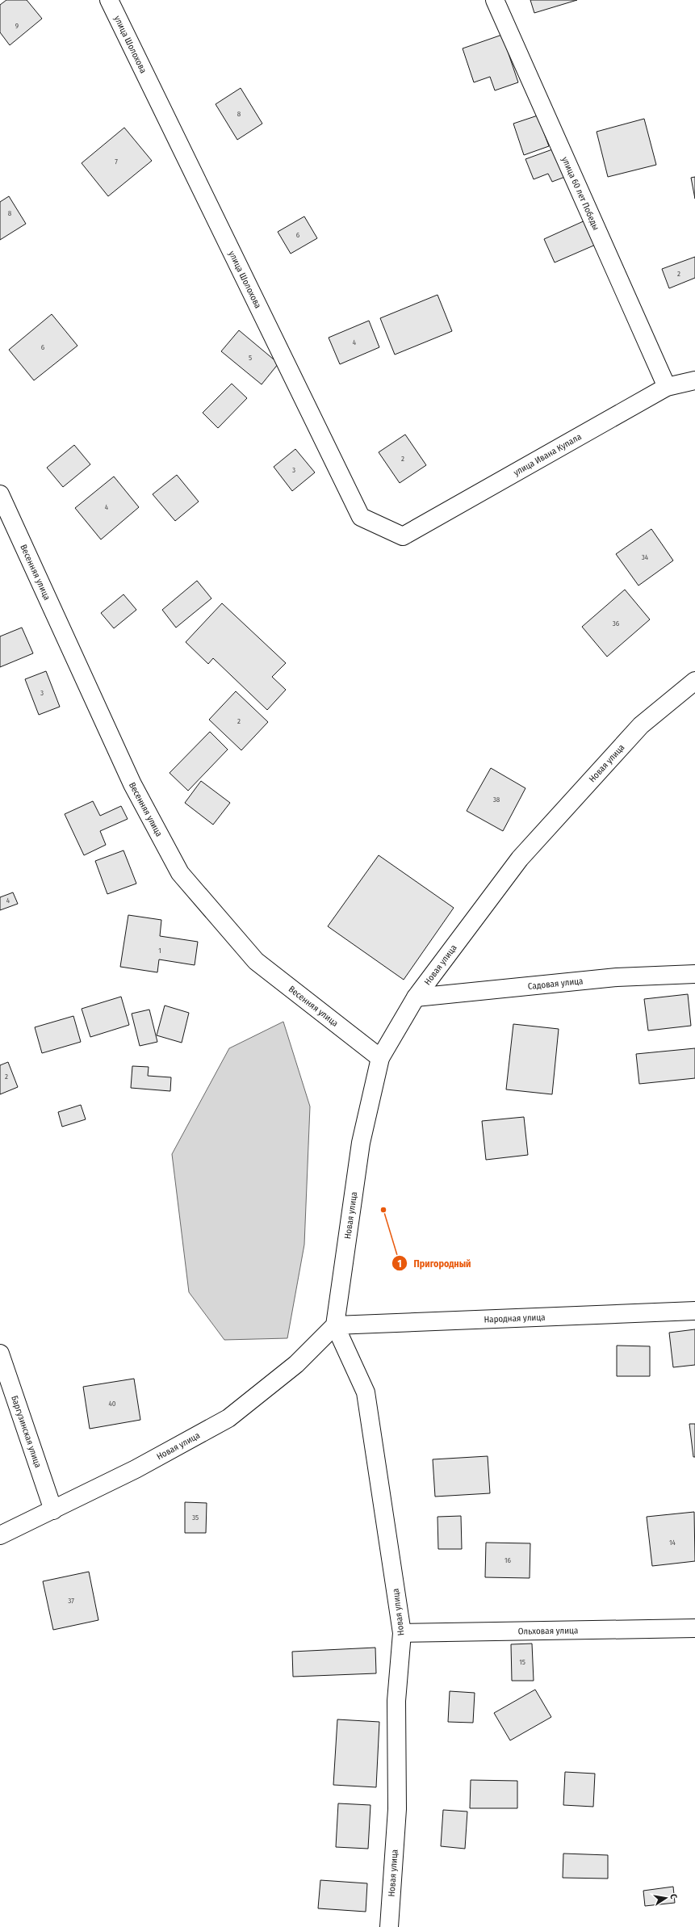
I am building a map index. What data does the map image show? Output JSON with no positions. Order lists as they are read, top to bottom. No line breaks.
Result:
{"streets":{"street":["улица Шолохова","улица 60 лет Победы","улица Ивана Купала","Весенняя улица","Новая улица","Садовая улица","Народная улица","Баргузинская улица","Ольховая улица"]},"crossings":[["улица Шолохова","улица Ивана Купала"],["улица 60 лет Победы","улица Ивана Купала"],["Весенняя улица","Новая улица"],["Новая улица","Садовая улица"],["Новая улица","Народная улица"],["Новая улица","Баргузинская улица"],["Новая улица","Ольховая улица"]],"places":["Пригородный"],"house_numbers":["9","8","7","8","6","2","4","6","5","2","3","4","34","36","3","2","38","4","1","2","40","35","14","16","37","15"],"north":"right"}
